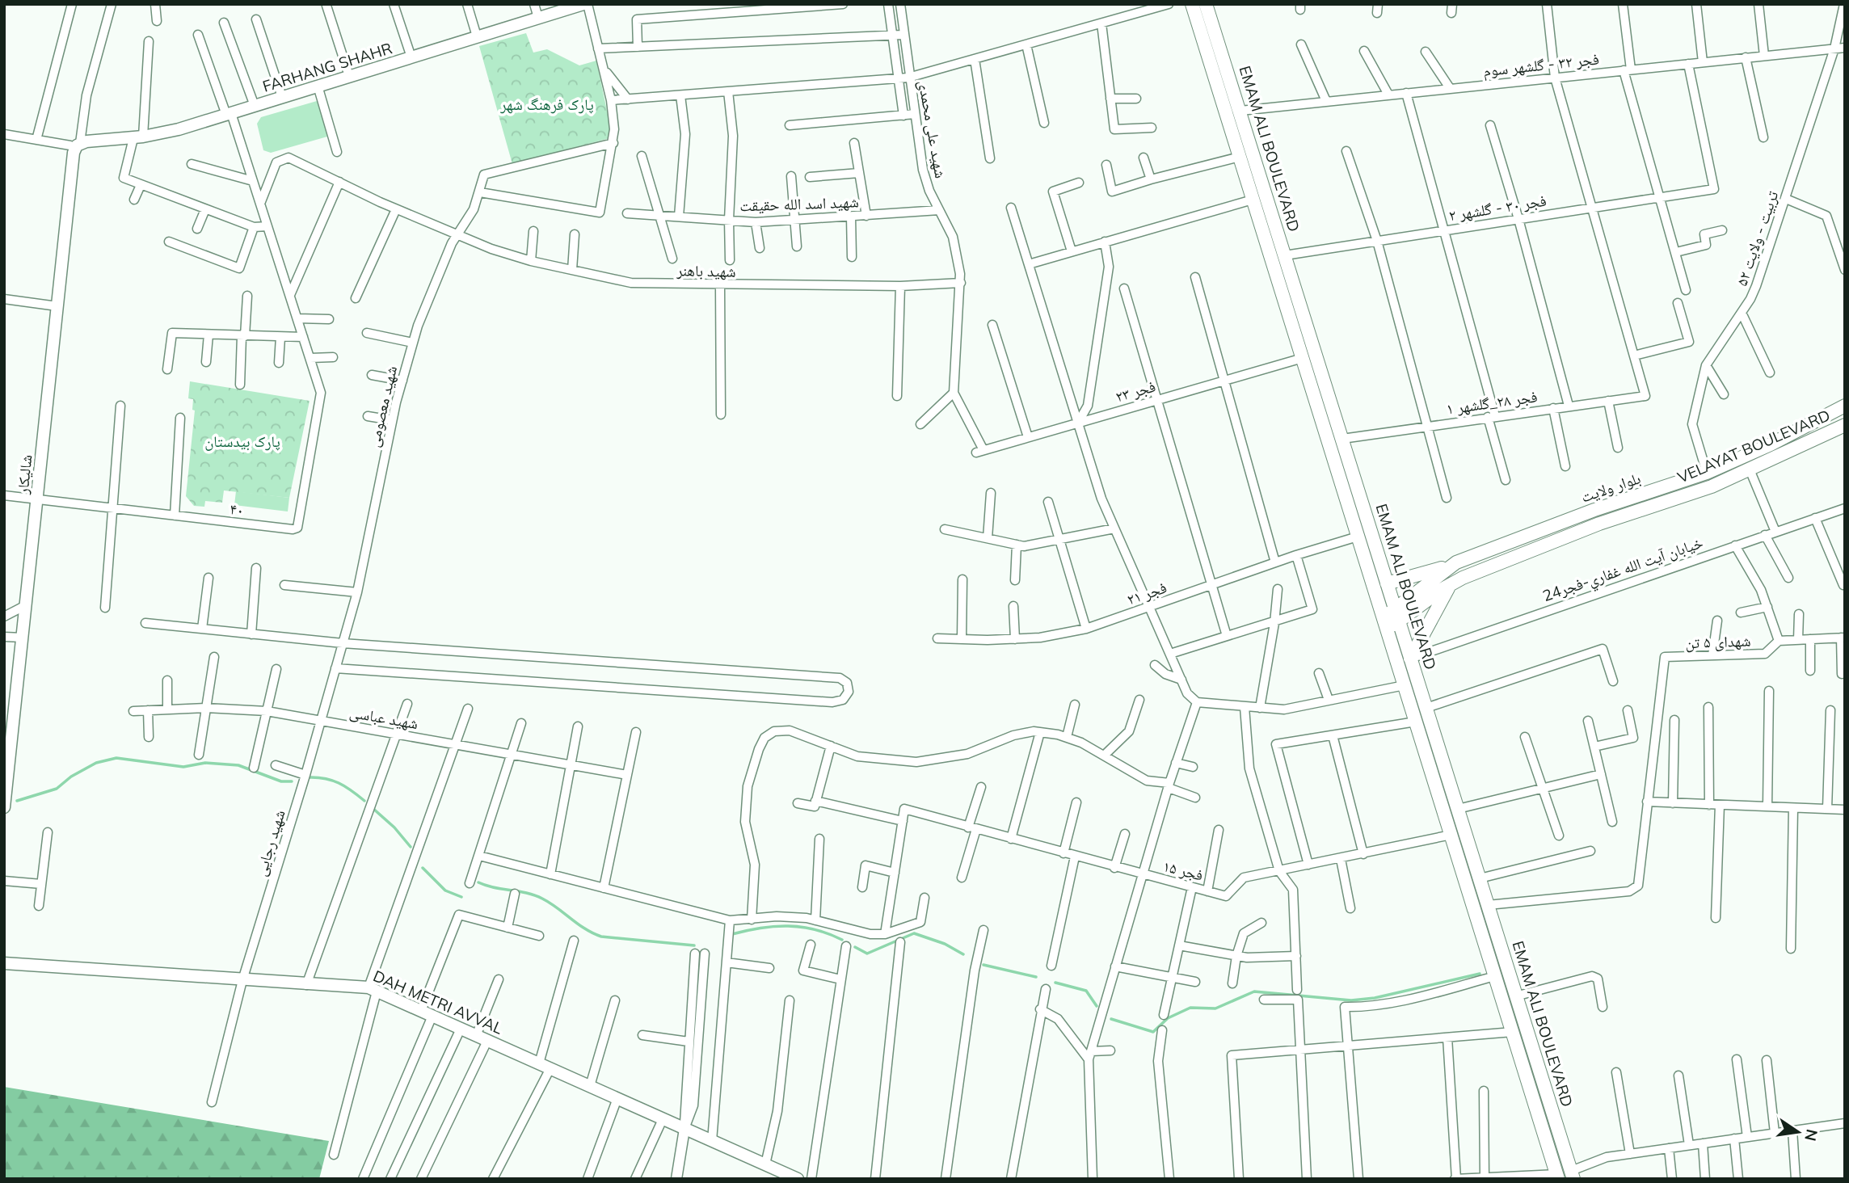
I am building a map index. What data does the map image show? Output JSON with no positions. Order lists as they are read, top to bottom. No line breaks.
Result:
{"streets":{"main road":["FARHANG SHAHR","EMAM ALI BOULEVARD","VELAYAT BOULEVARD","شالیکار","بلوار ولایت","DAH METRI AVVAL"],"street":["فجر ۳۲ - گلشهر سوم","شهید علی محمدی","شهید اسد الله حقیقت","فجر ۳۰ - گلشهر ۲","تربیت - ولایت ۵۲","شهید باهنر","فجر ۲۳","فجر ۲۸_گلشهر ۱","شهید معصومی","۴۰","خيابان آيت الله غفاري-فجر24","فجر ۲۱","شهدای ۵ تن","شهید عباسی","شهید رجایی","فجر ۱۵"]},"crossings":[["فجر ۳۲ - گلشهر سوم","EMAM ALI BOULEVARD"],["فجر ۳۲ - گلشهر سوم","فجر ۳۰ - گلشهر ۲"],["فجر ۳۲ - گلشهر سوم","تربیت - ولایت ۵۲"],["FARHANG SHAHR","شالیکار"],["شهید علی محمدی","شهید اسد الله حقیقت"],["شهید علی محمدی","شهید باهنر"],["شهید علی محمدی","فجر ۲۳"],["EMAM ALI BOULEVARD","فجر ۳۰ - گلشهر ۲"],["EMAM ALI BOULEVARD","فجر ۲۸_گلشهر ۱"],["EMAM ALI BOULEVARD","VELAYAT BOULEVARD"],["EMAM ALI BOULEVARD","بلوار ولایت"],["EMAM ALI BOULEVARD","خيابان آيت الله غفاري-فجر24"],["تربیت - ولایت ۵۲","بلوار ولایت"],["شهید باهنر","شهید معصومی"],["شهید معصومی","شهید رجایی"],["VELAYAT BOULEVARD","بلوار ولایت"],["شالیکار","۴۰"],["شهید عباسی","شهید رجایی"],["شهید رجایی","DAH METRI AVVAL"]],"parks":["پارک فرهنگ شهر","پارک بیدستان"],"north":"right"}
